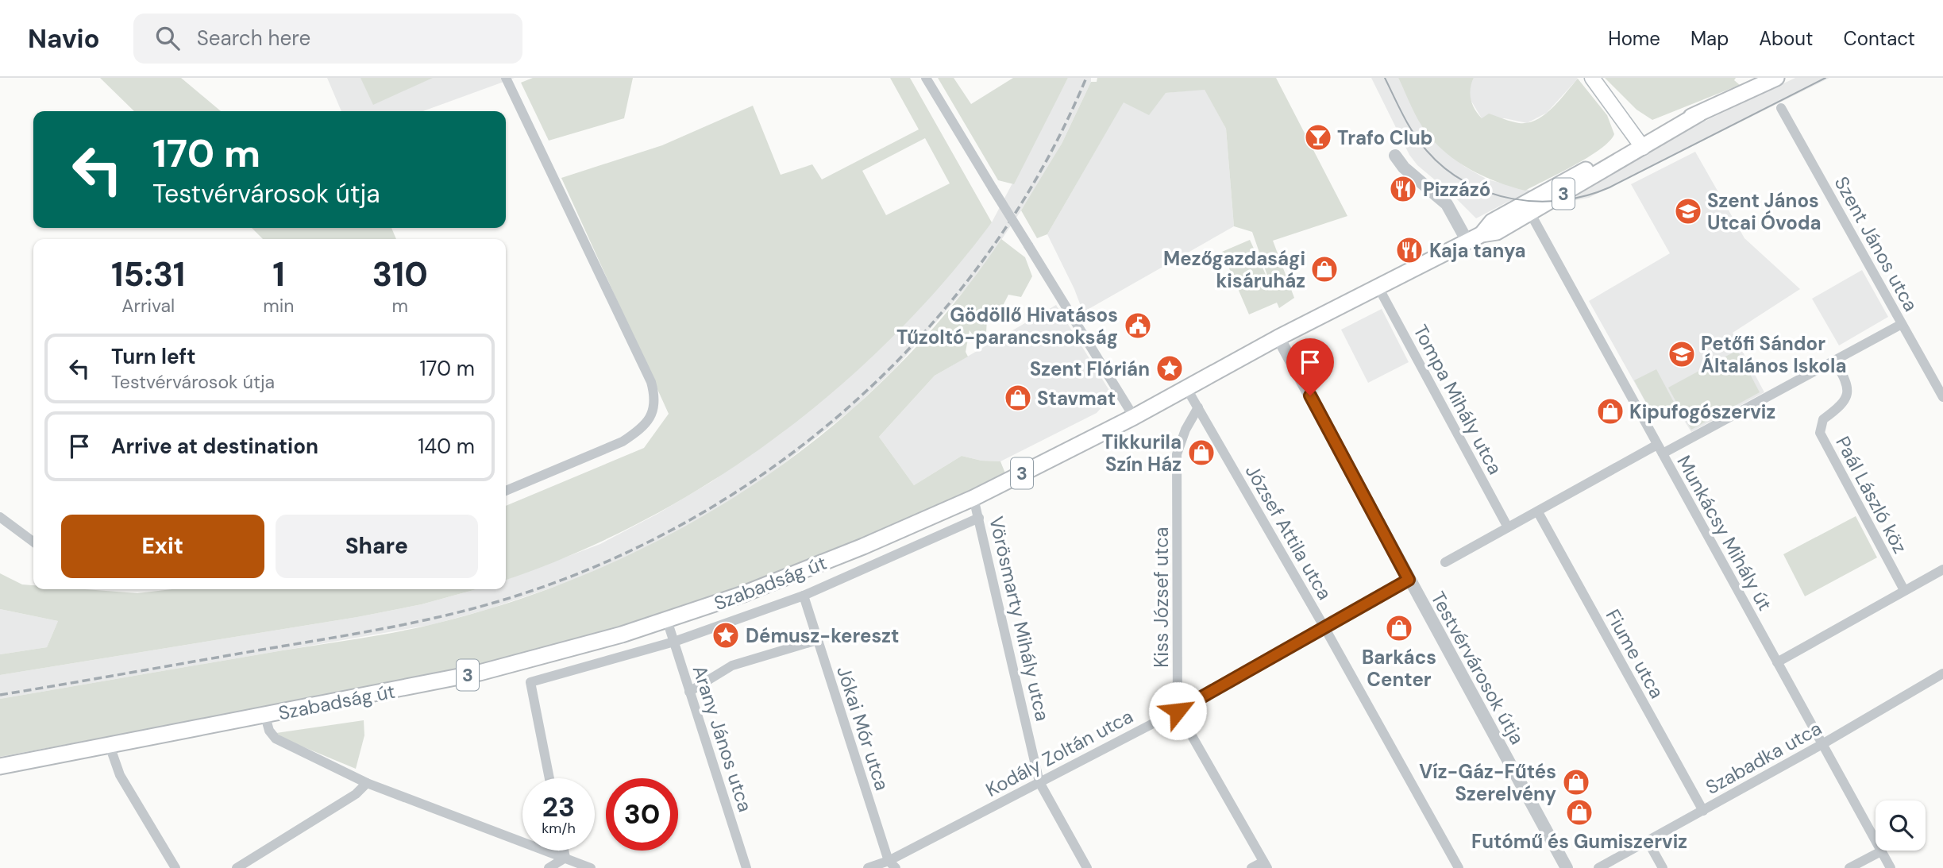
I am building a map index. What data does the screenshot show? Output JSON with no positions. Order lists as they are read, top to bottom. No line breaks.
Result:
{"streets":{"main road":["3","Szabadság út"],"street":["Szent János utca","Tompa Mihály utca","Paál László köz","József Attila utca","Munkácsy Mihály út","Kiss József utca","Vörösmarty Mihály utca","Fiume utca","Testvérvárosok útja","Jókai Mór utca","Arany János utca","Kodály Zoltán utca","Szabadka utca"]},"crossings":[["Tompa Mihály utca","Szabadság út"],["József Attila utca","Szabadság út"],["József Attila utca","Kiss József utca"],["József Attila utca","Kodály Zoltán utca"],["Munkácsy Mihály út","Szabadság út"],["Munkácsy Mihály út","Szabadka utca"],["Szabadság út","Vörösmarty Mihály utca"],["Szabadság út","Testvérvárosok útja"],["Szabadság út","Jókai Mór utca"],["Szabadság út","Arany János utca"],["Kiss József utca","Kodály Zoltán utca"],["Vörösmarty Mihály utca","Kodály Zoltán utca"],["Fiume utca","Szabadka utca"],["Testvérvárosok útja","Kodály Zoltán utca"],["Jókai Mór utca","Kodály Zoltán utca"]],"places":{"bar":["Trafo Club"],"restaurant":["Pizzázó","Kaja tanya"],"school or university":["Szent János Utcai Óvoda","Petőfi Sándor Általános Iskola"],"shop":["Mezőgazdasági kisáruház","Stavmat","Kipufogószerviz","Tikkurila Szín Ház","Barkács Center","Víz-Gáz-Fűtés Szerelvény","Futómű és Gumiszerviz"],"public building":["Gödöllő Hivatásos Tűzoltó-parancsnokság"],"place":["Szent Flórián","Démusz-kereszt"]},"page":{"header":"Navio","search":"Search here","nav":["Home","Map","About","Contact"],"turn":["170 m","Testvérvárosok útja"],"eta":["15:31","Arrival","1","min","310","m"],"list":[{"name":"Turn left","note":"Testvérvárosok útja","value":"170 m"},{"name":"Arrive at destination","value":"140 m"}],"buttons":["Exit","Share"],"speed":"23 km/h","limit":"30"}}
